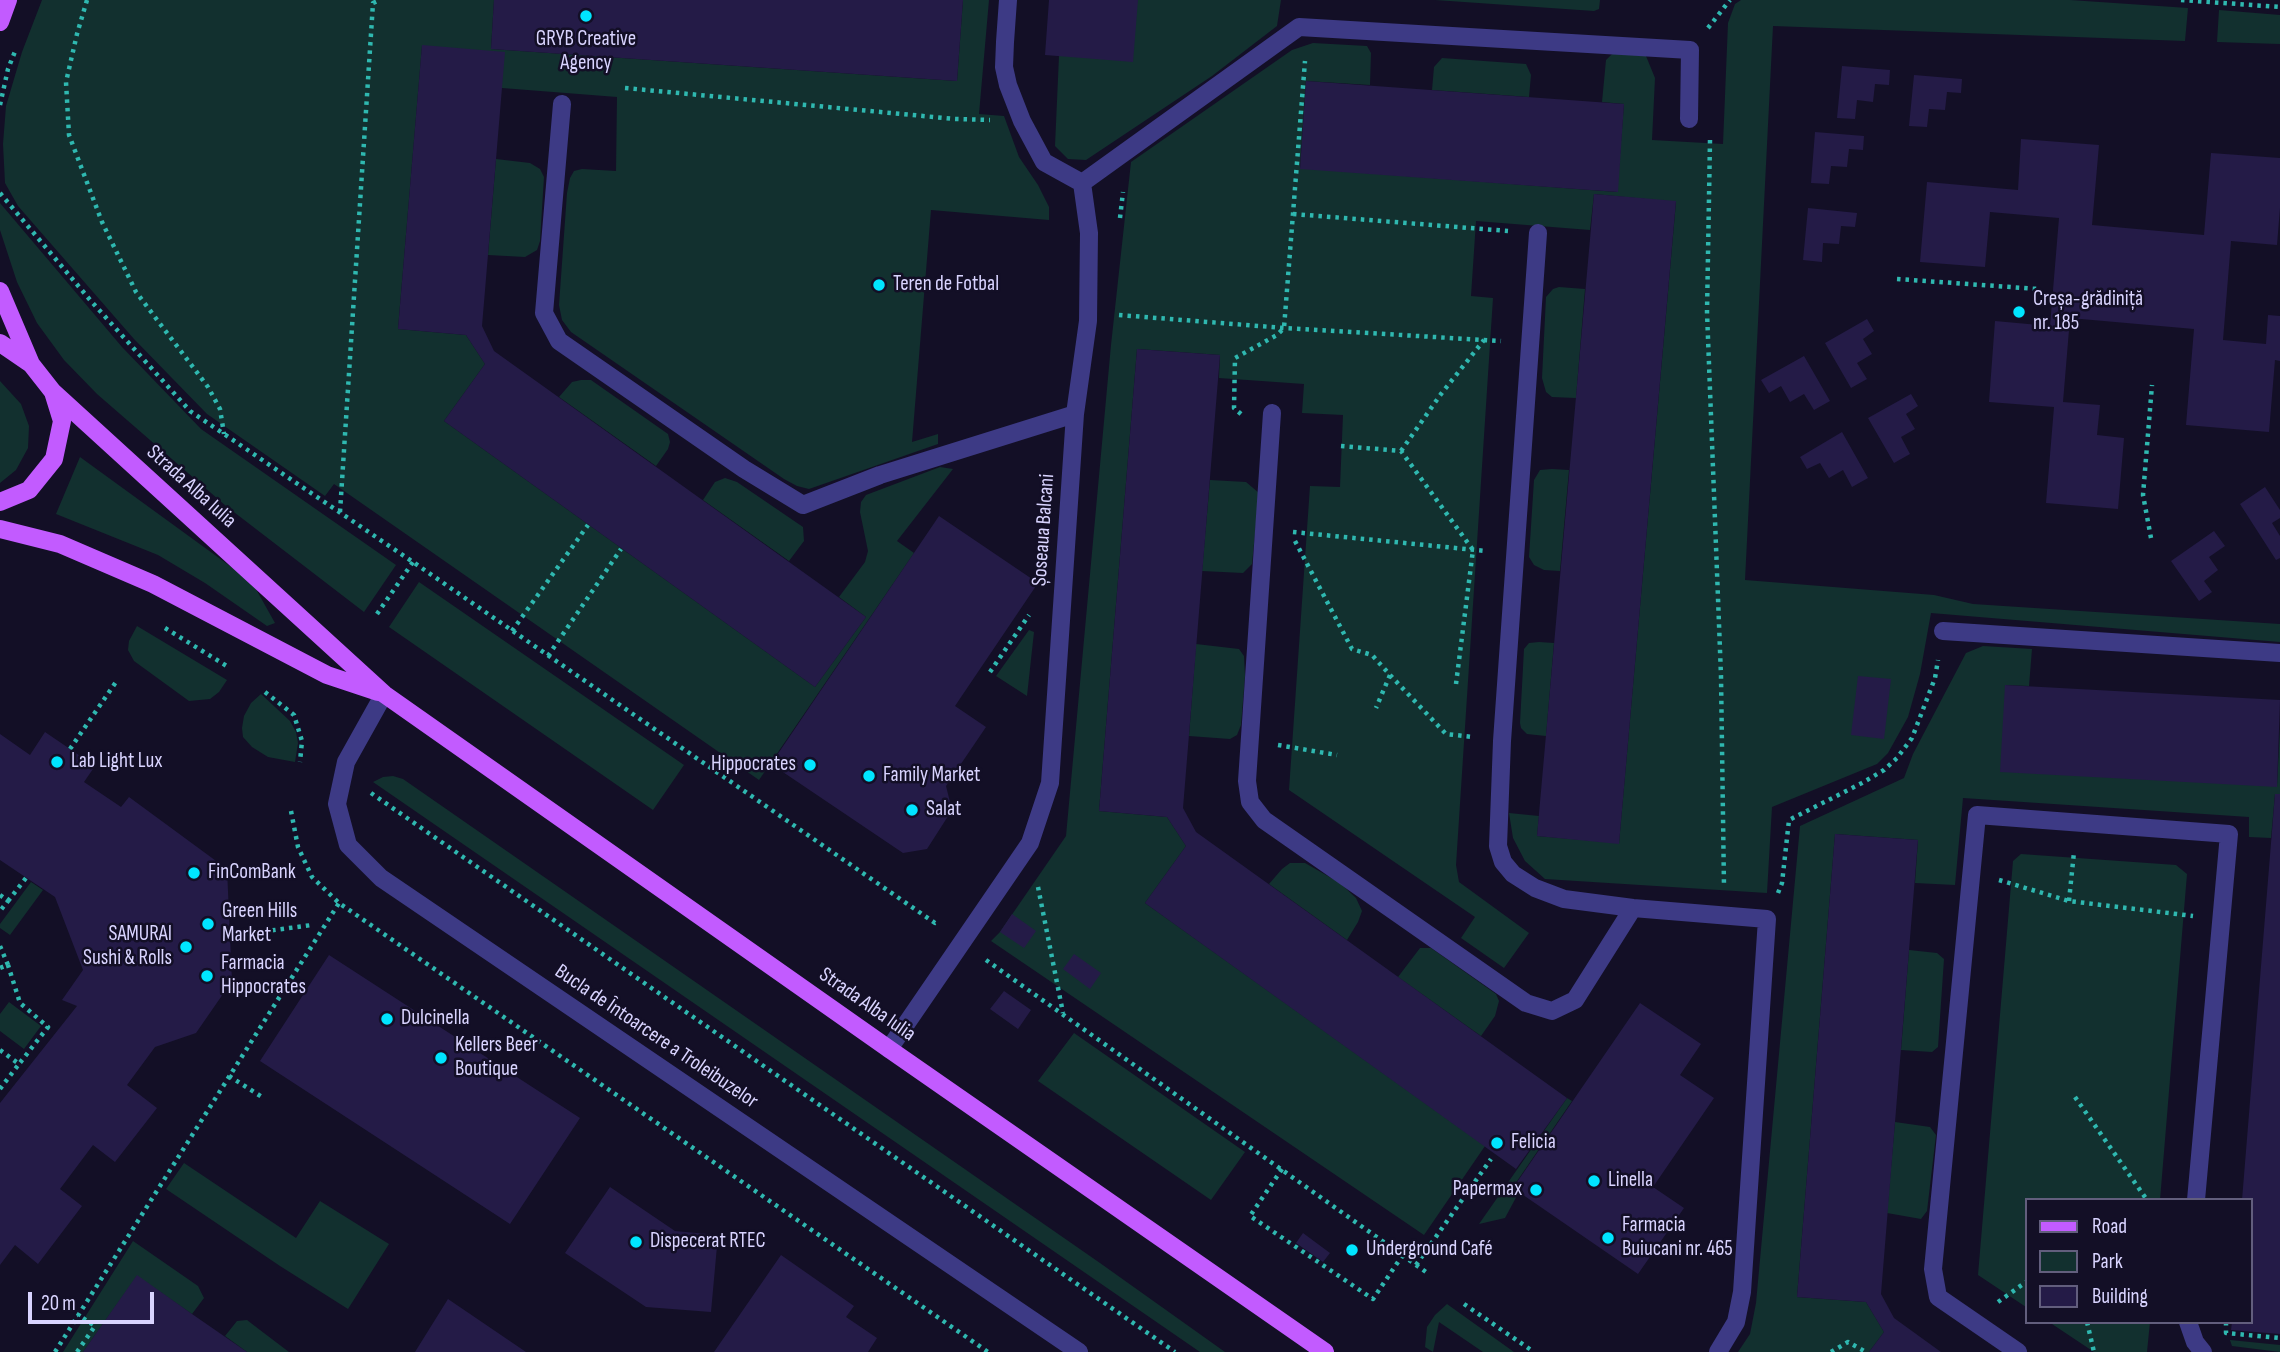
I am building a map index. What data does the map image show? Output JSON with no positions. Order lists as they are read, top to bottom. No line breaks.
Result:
{"streets":{"main road":["Strada Alba Iulia"],"lane":["Șoseaua Balcani","Bucla de Întoarcere a Troleibuzelor"]},"crossings":[["Strada Alba Iulia","Șoseaua Balcani"],["Strada Alba Iulia","Bucla de Întoarcere a Troleibuzelor"]],"places":["GRYB Creative Agency","Teren de Fotbal","Creșa-grădiniță nr. 185","Lab Light Lux","Hippocrates","Family Market","Salat","FinComBank","Green Hills Market","SAMURAI Sushi & Rolls","Farmacia Hippocrates","Dulcinella","Kellers Beer Boutique","Felicia","Linella","Papermax","Farmacia Buiucani nr. 465","Dispecerat RTEC","Underground Café"],"legend":["Road","Park","Building"],"scale_bar":"20 m"}
